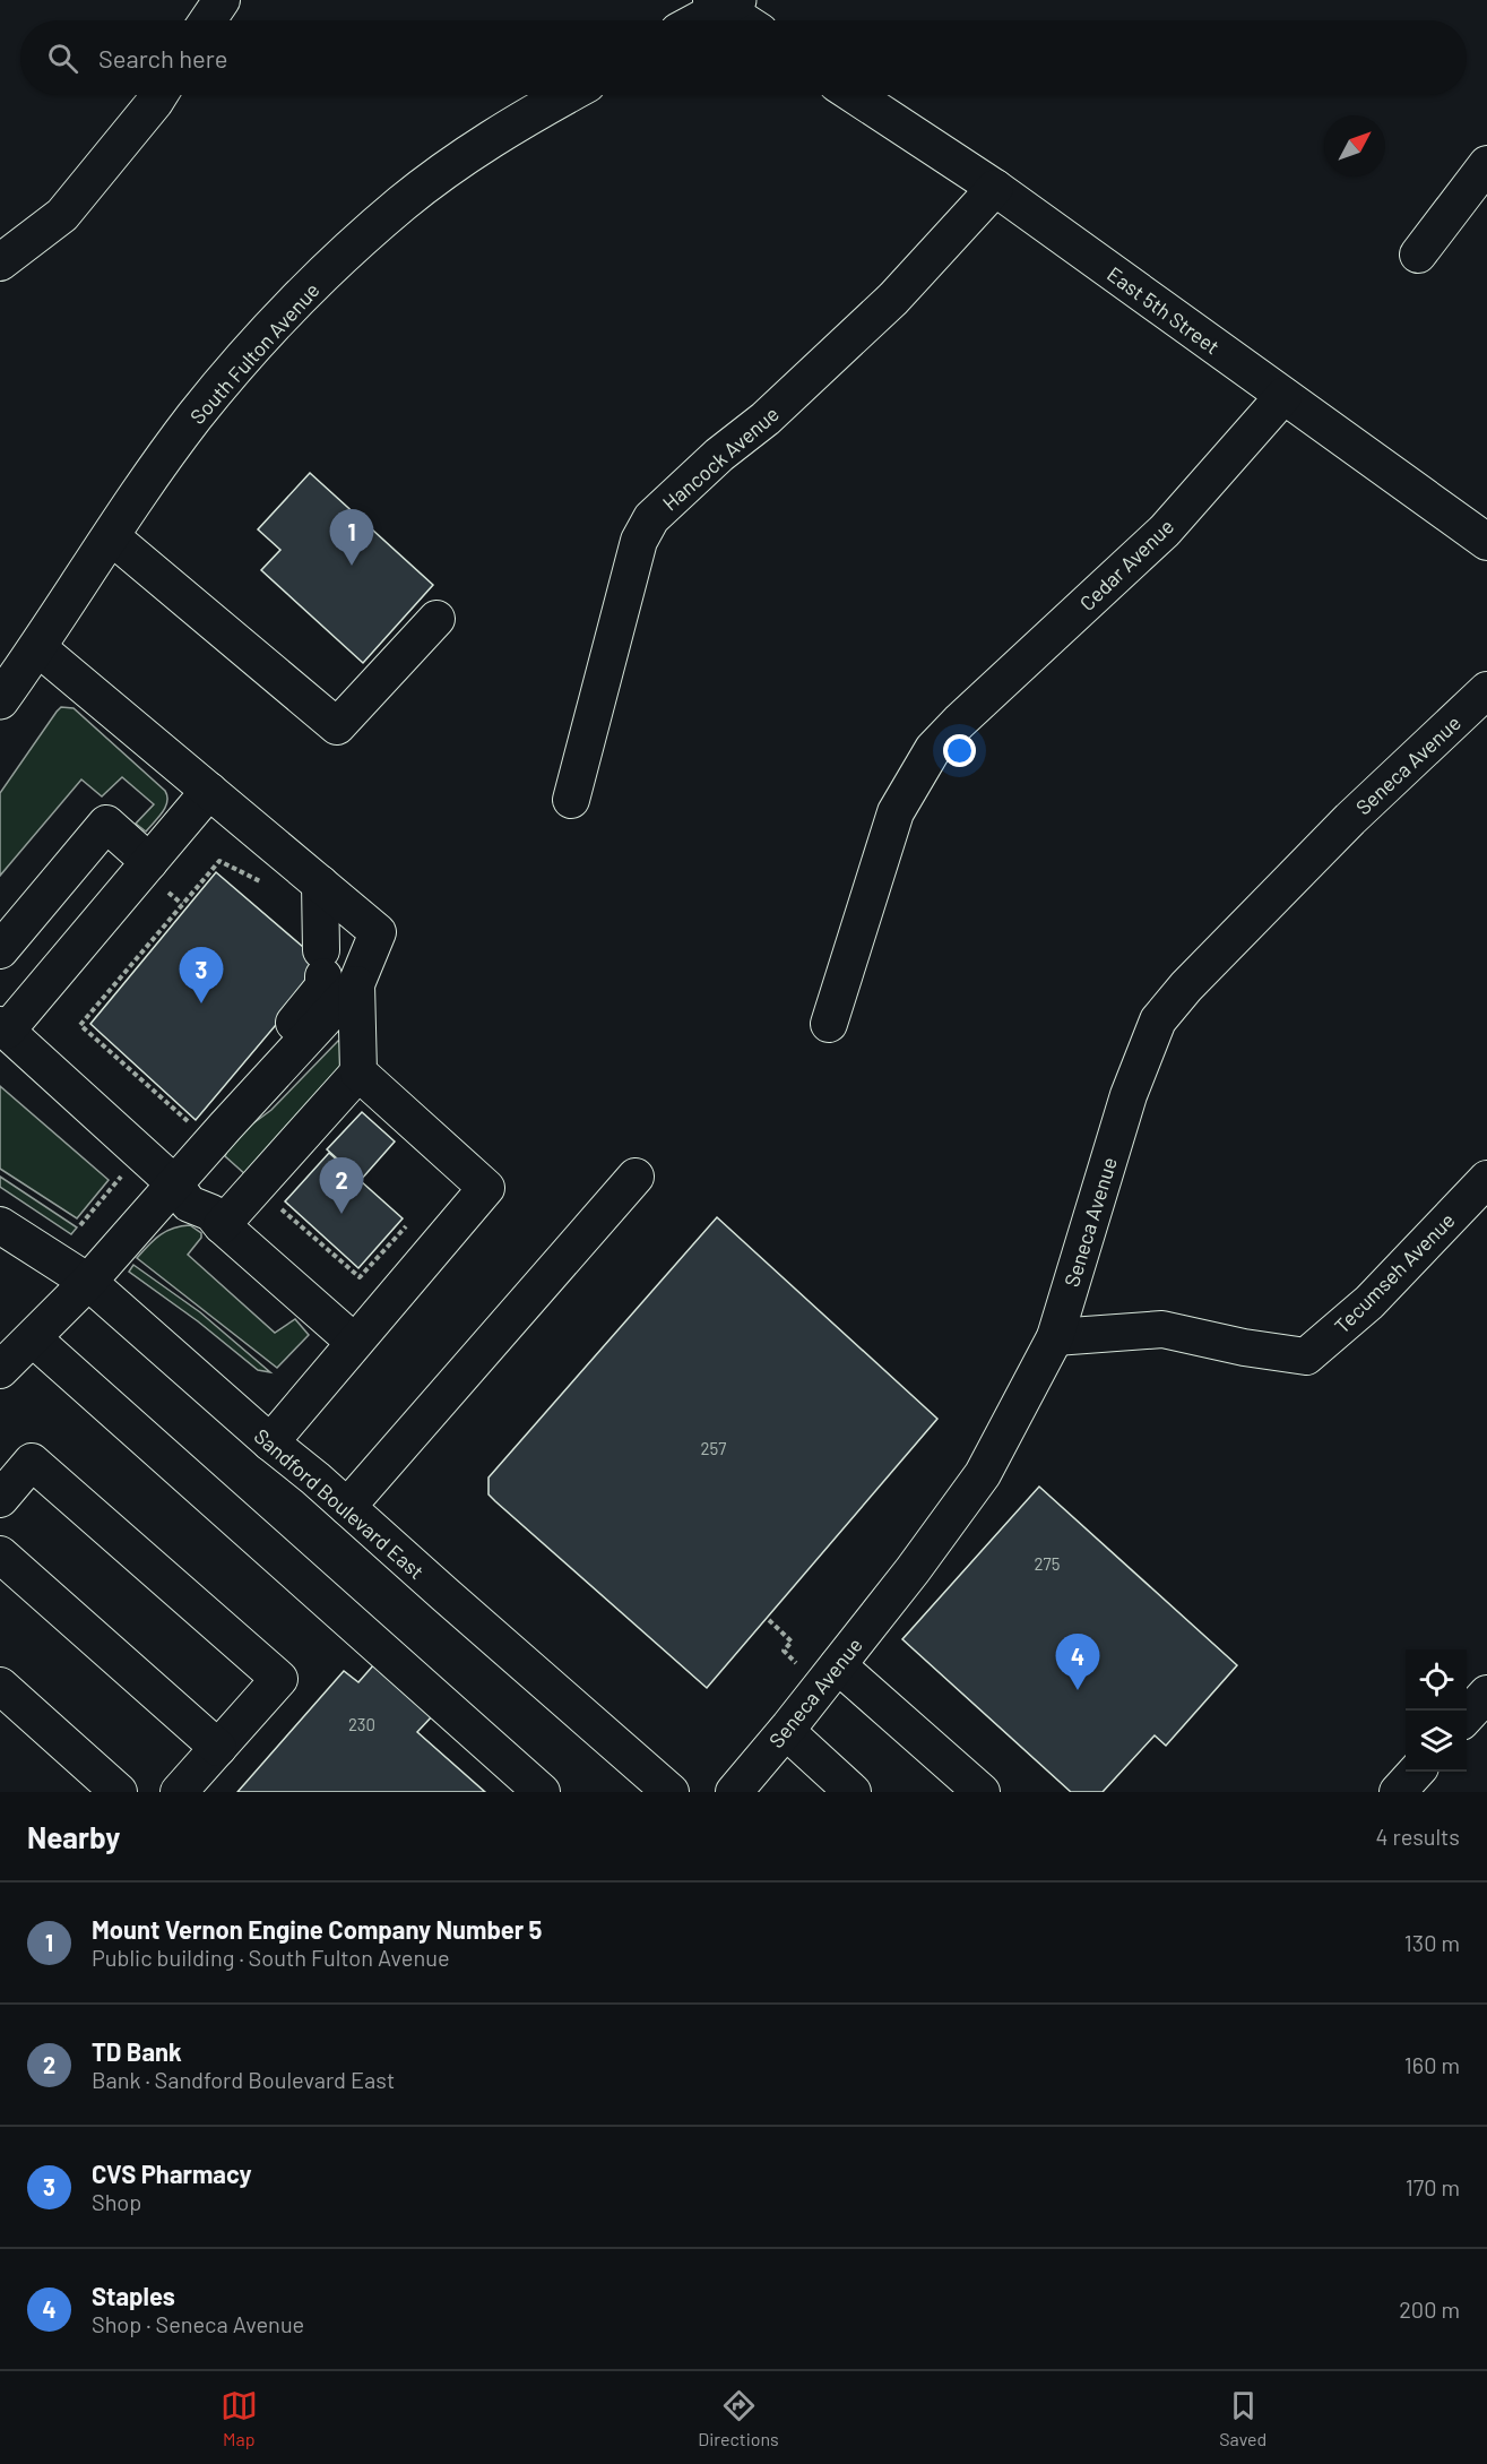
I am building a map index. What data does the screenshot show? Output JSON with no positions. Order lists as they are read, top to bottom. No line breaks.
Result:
{"streets":{"main road":["South Fulton Avenue"],"street":["East 5th Street","Hancock Avenue","Cedar Avenue","Seneca Avenue","Tecumseh Avenue","Sandford Boulevard East"]},"crossings":[["East 5th Street","Hancock Avenue"],["East 5th Street","Cedar Avenue"],["Seneca Avenue","Tecumseh Avenue"]],"house_numbers":["257","275","230"],"north":"top right","page":{"search":"Search here","pins":["1","3","2","4"],"heading":["Nearby","4 results"],"list":[{"mark":"1","name":"Mount Vernon Engine Company Number 5","note":"Public building · South Fulton Avenue","value":"130 m"},{"mark":"2","name":"TD Bank","note":"Bank · Sandford Boulevard East","value":"160 m"},{"mark":"3","name":"CVS Pharmacy","note":"Shop","value":"170 m"},{"mark":"4","name":"Staples","note":"Shop · Seneca Avenue","value":"200 m"}],"nav":["Map","Directions","Saved"]}}
